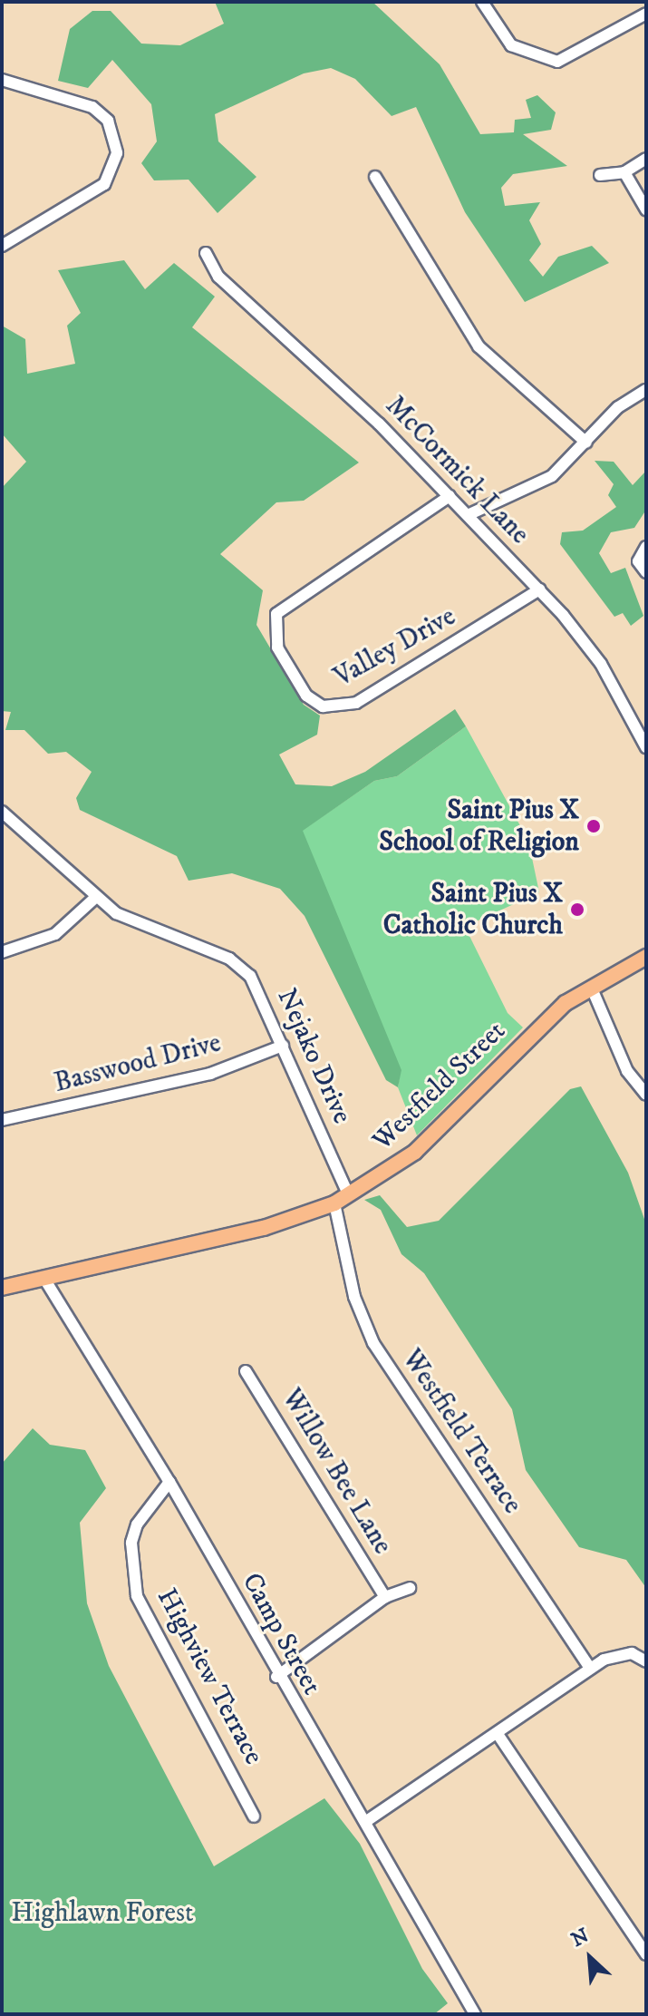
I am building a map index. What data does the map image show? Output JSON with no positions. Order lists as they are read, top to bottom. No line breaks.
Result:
{"streets":{"main road":["Westfield Street"],"street":["McCormick Lane","Valley Drive","Nejako Drive","Basswood Drive","Westfield Terrace","Willow Bee Lane","Camp Street","Highview Terrace"]},"crossings":[["McCormick Lane","Valley Drive"],["Nejako Drive","Basswood Drive"],["Nejako Drive","Westfield Street"],["Westfield Street","Westfield Terrace"],["Westfield Street","Camp Street"],["Camp Street","Highview Terrace"]],"parks":["Highlawn Forest"],"places":["Saint Pius X School of Religion","Saint Pius X Catholic Church"],"north":"top left"}
